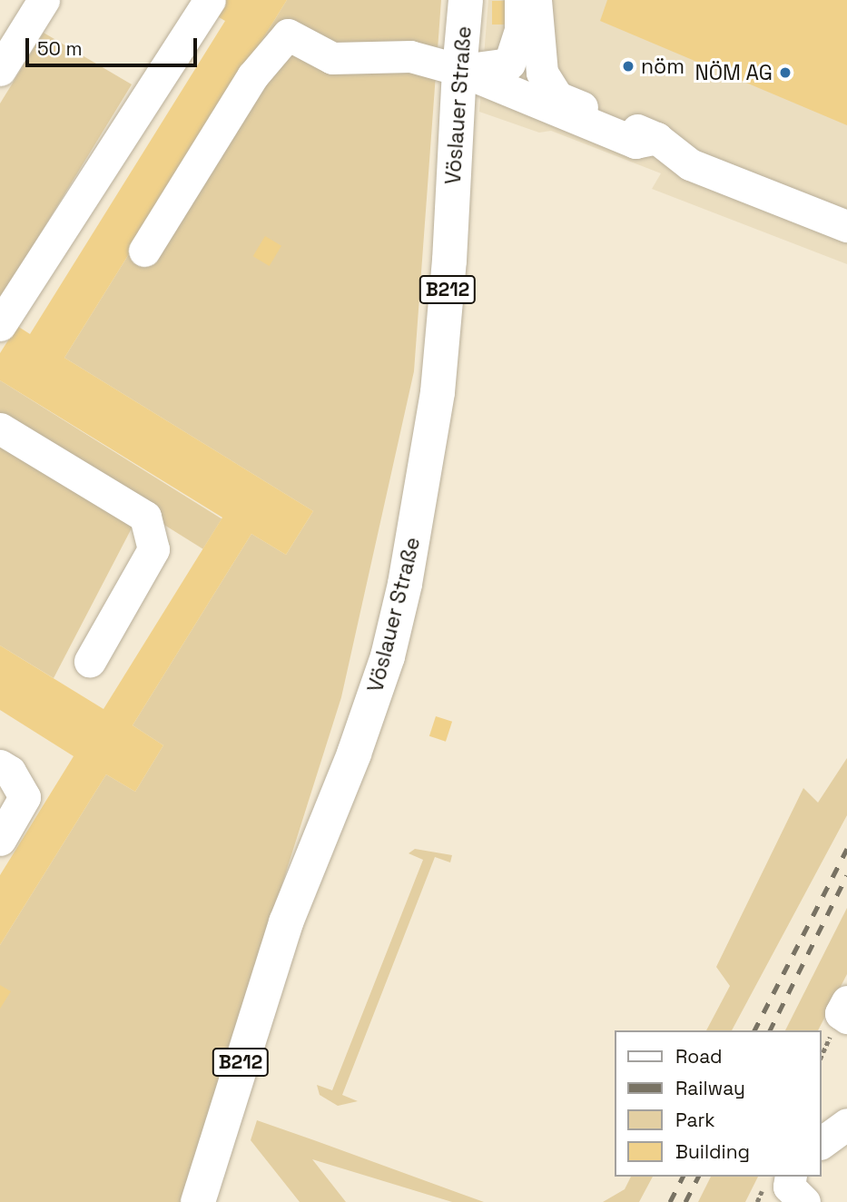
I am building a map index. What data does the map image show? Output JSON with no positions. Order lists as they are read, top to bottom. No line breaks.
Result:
{"streets":{"main road":["Vöslauer Straße","B212"]},"places":["nöm","NÖM AG"],"legend":["Road","Railway","Park","Building"],"scale_bar":"50 m"}
